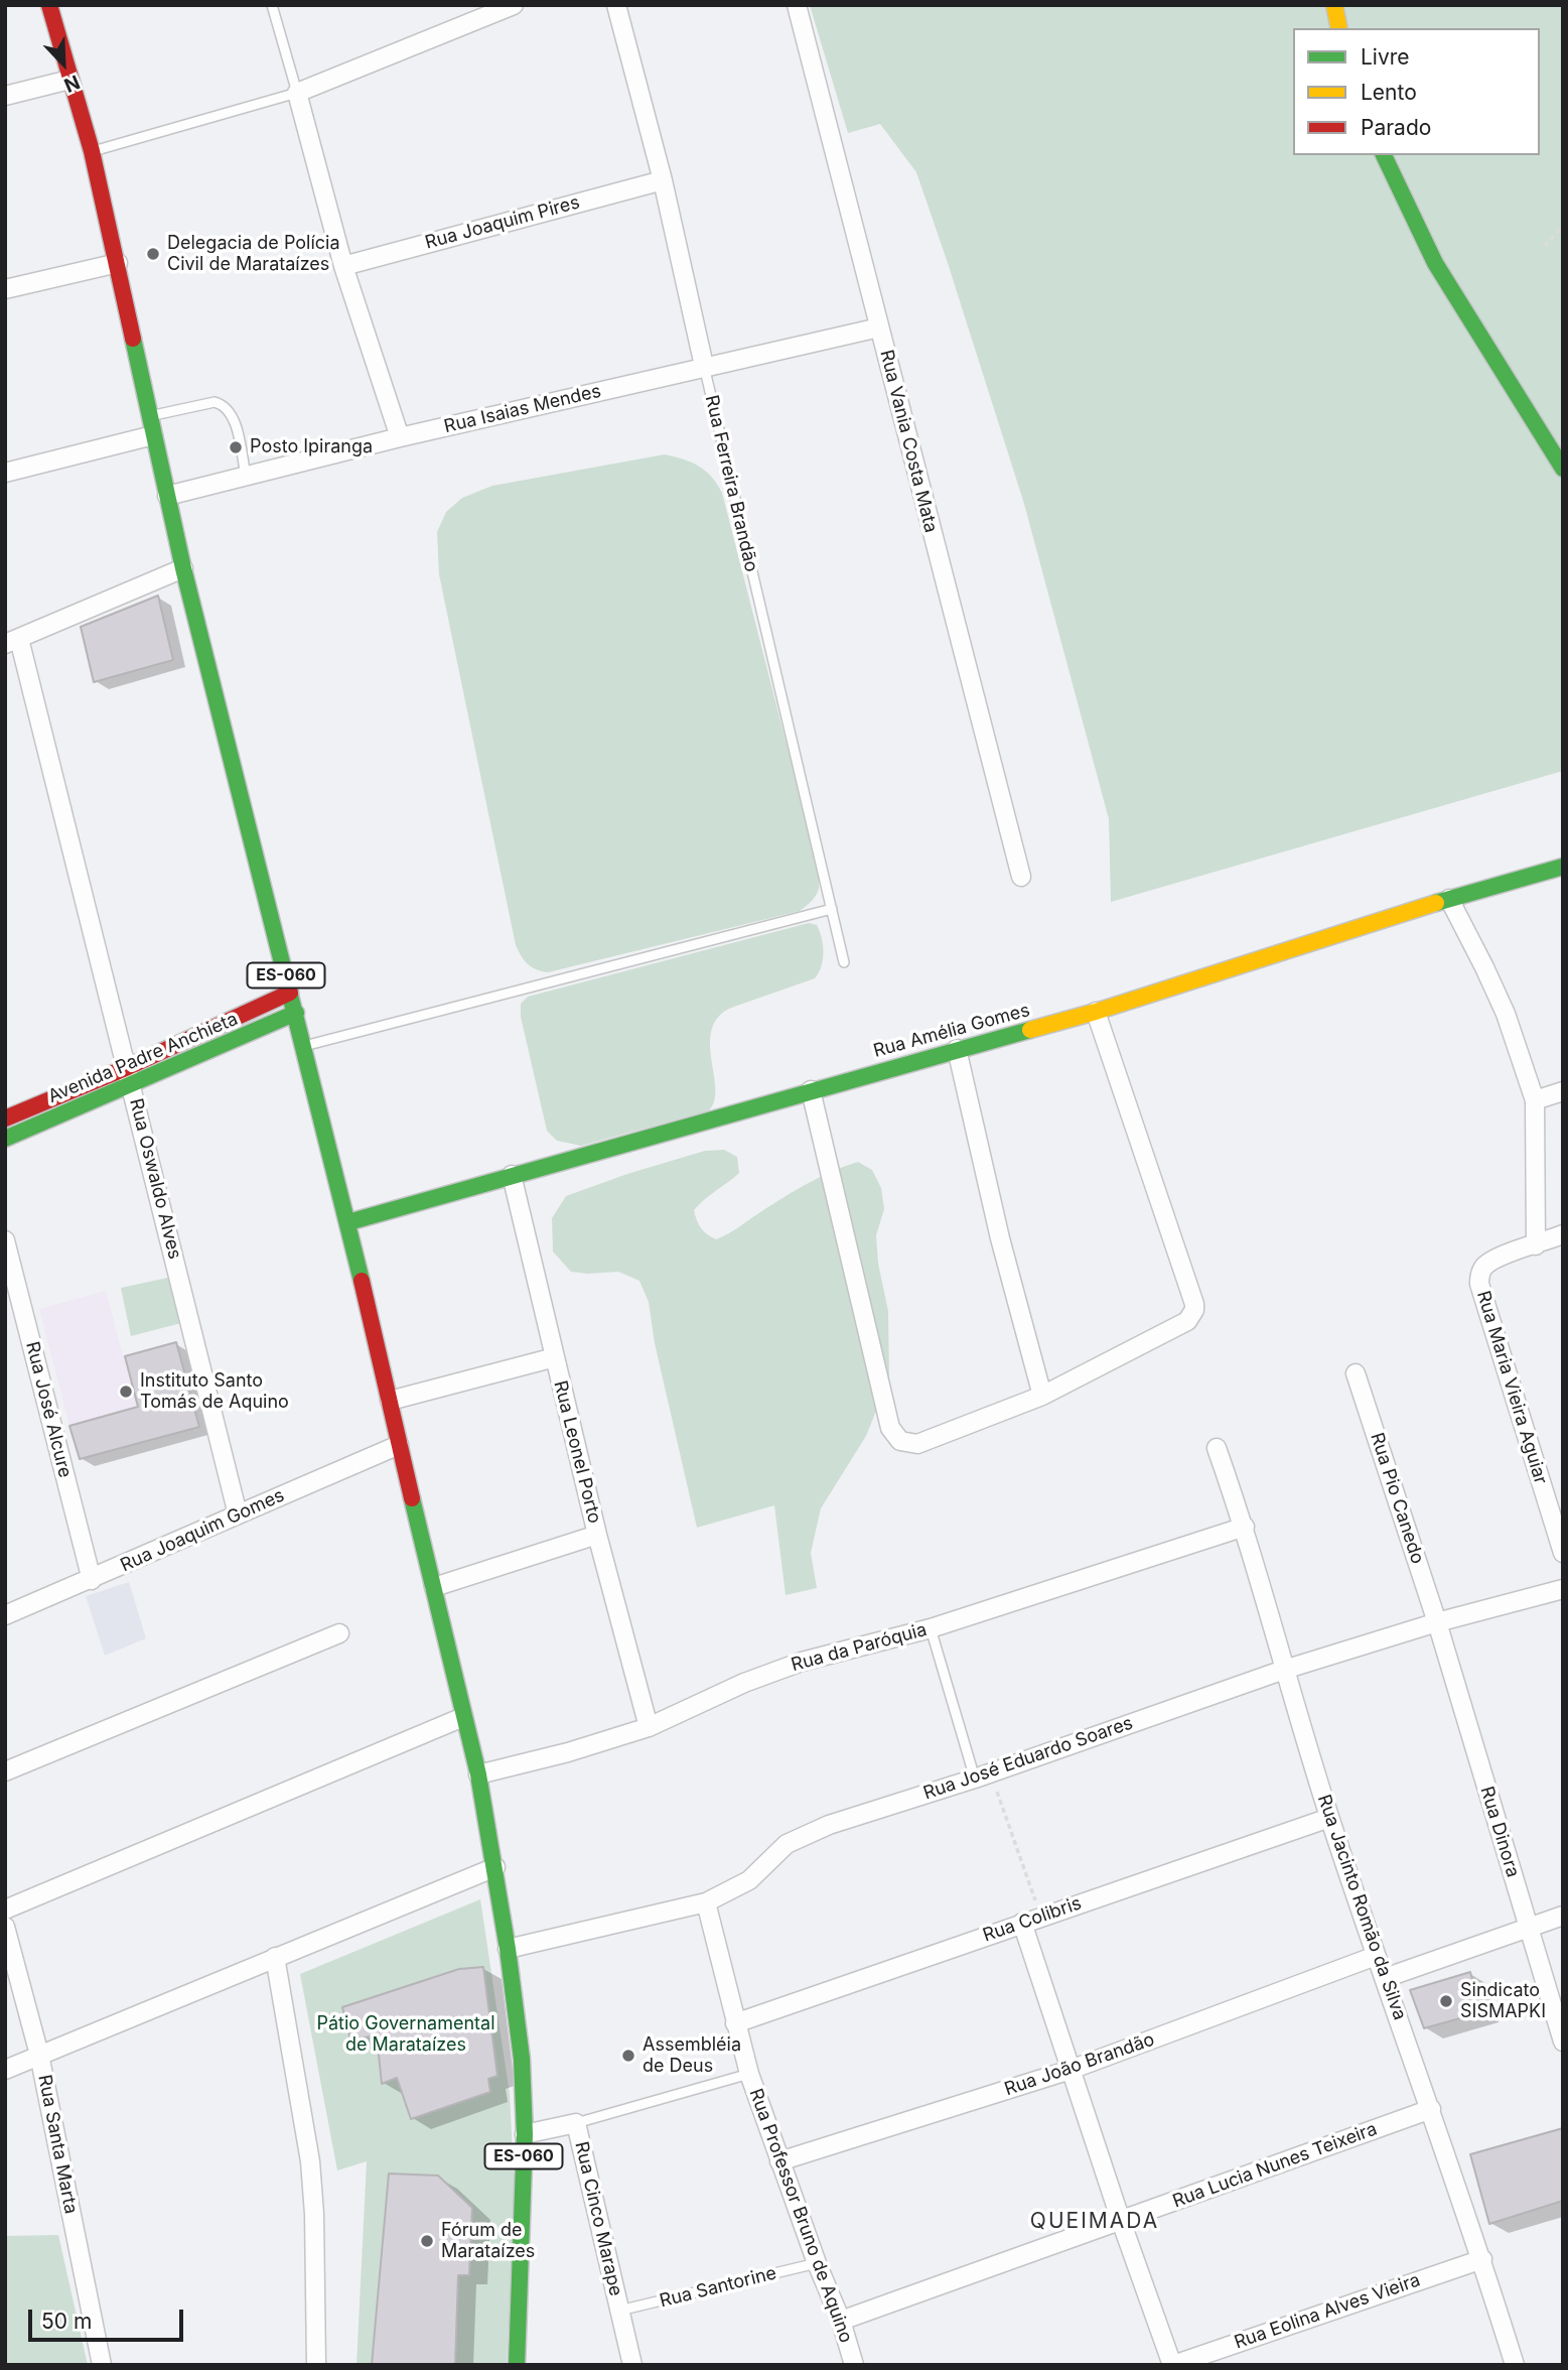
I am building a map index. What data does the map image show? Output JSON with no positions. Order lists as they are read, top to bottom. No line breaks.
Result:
{"streets":{"main road":["ES-060","Rua Amélia Gomes","Avenida Padre Anchieta"],"street":["Rua Joaquim Pires","Rua Isaias Mendes","Rua Vania Costa Mata","Rua Ferreira Brandão","Rua Oswaldo Alves","Rua Maria Vieira Aguiar","Rua José Alcure","Rua Leonel Porto","Rua Pio Canedo","Rua Joaquim Gomes","Rua da Paróquia","Rua José Eduardo Soares","Rua Dinora","Rua Jacinto Romão da Silva","Rua Colibris","Rua João Brandão","Rua Santa Marta","Rua Lucia Nunes Teixeira","Rua Professor Bruno de Aquino","Rua Cinco Marape","Rua Eolina Alves Vieira"],"lane":["Rua Santorine"]},"crossings":[["Rua Joaquim Pires","Rua Ferreira Brandão"],["Rua Isaias Mendes","Rua Vania Costa Mata"],["Rua Isaias Mendes","Rua Ferreira Brandão"],["Rua Isaias Mendes","ES-060"],["ES-060","Rua Amélia Gomes"],["ES-060","Avenida Padre Anchieta"],["ES-060","Rua Joaquim Gomes"],["ES-060","Rua da Paróquia"],["ES-060","Rua José Eduardo Soares"],["ES-060","Rua Cinco Marape"],["Rua Amélia Gomes","Rua Leonel Porto"],["Avenida Padre Anchieta","Rua Oswaldo Alves"],["Rua Oswaldo Alves","Rua Joaquim Gomes"],["Rua José Alcure","Rua Joaquim Gomes"],["Rua Leonel Porto","Rua da Paróquia"],["Rua Pio Canedo","Rua José Eduardo Soares"],["Rua Pio Canedo","Rua Dinora"],["Rua da Paróquia","Rua Jacinto Romão da Silva"],["Rua José Eduardo Soares","Rua Dinora"],["Rua José Eduardo Soares","Rua Jacinto Romão da Silva"],["Rua José Eduardo Soares","Rua Professor Bruno de Aquino"],["Rua Jacinto Romão da Silva","Rua Colibris"],["Rua Jacinto Romão da Silva","Rua João Brandão"],["Rua Jacinto Romão da Silva","Rua Lucia Nunes Teixeira"],["Rua Jacinto Romão da Silva","Rua Eolina Alves Vieira"],["Rua Colibris","Rua Professor Bruno de Aquino"],["Rua João Brandão","Rua Professor Bruno de Aquino"],["Rua Lucia Nunes Teixeira","Rua Professor Bruno de Aquino"],["Rua Professor Bruno de Aquino","Rua Santorine"],["Rua Cinco Marape","Rua Santorine"]],"districts":["QUEIMADA"],"parks":["Pátio Governamental de Marataízes"],"places":["Delegacia de Polícia Civil de Marataízes","Posto Ipiranga","Instituto Santo Tomás de Aquino","Sindicato SISMAPKI","Assembléia de Deus","Fórum de Marataízes"],"legend":["Livre","Lento","Parado"],"scale_bar":"50 m","north":"bottom right"}
